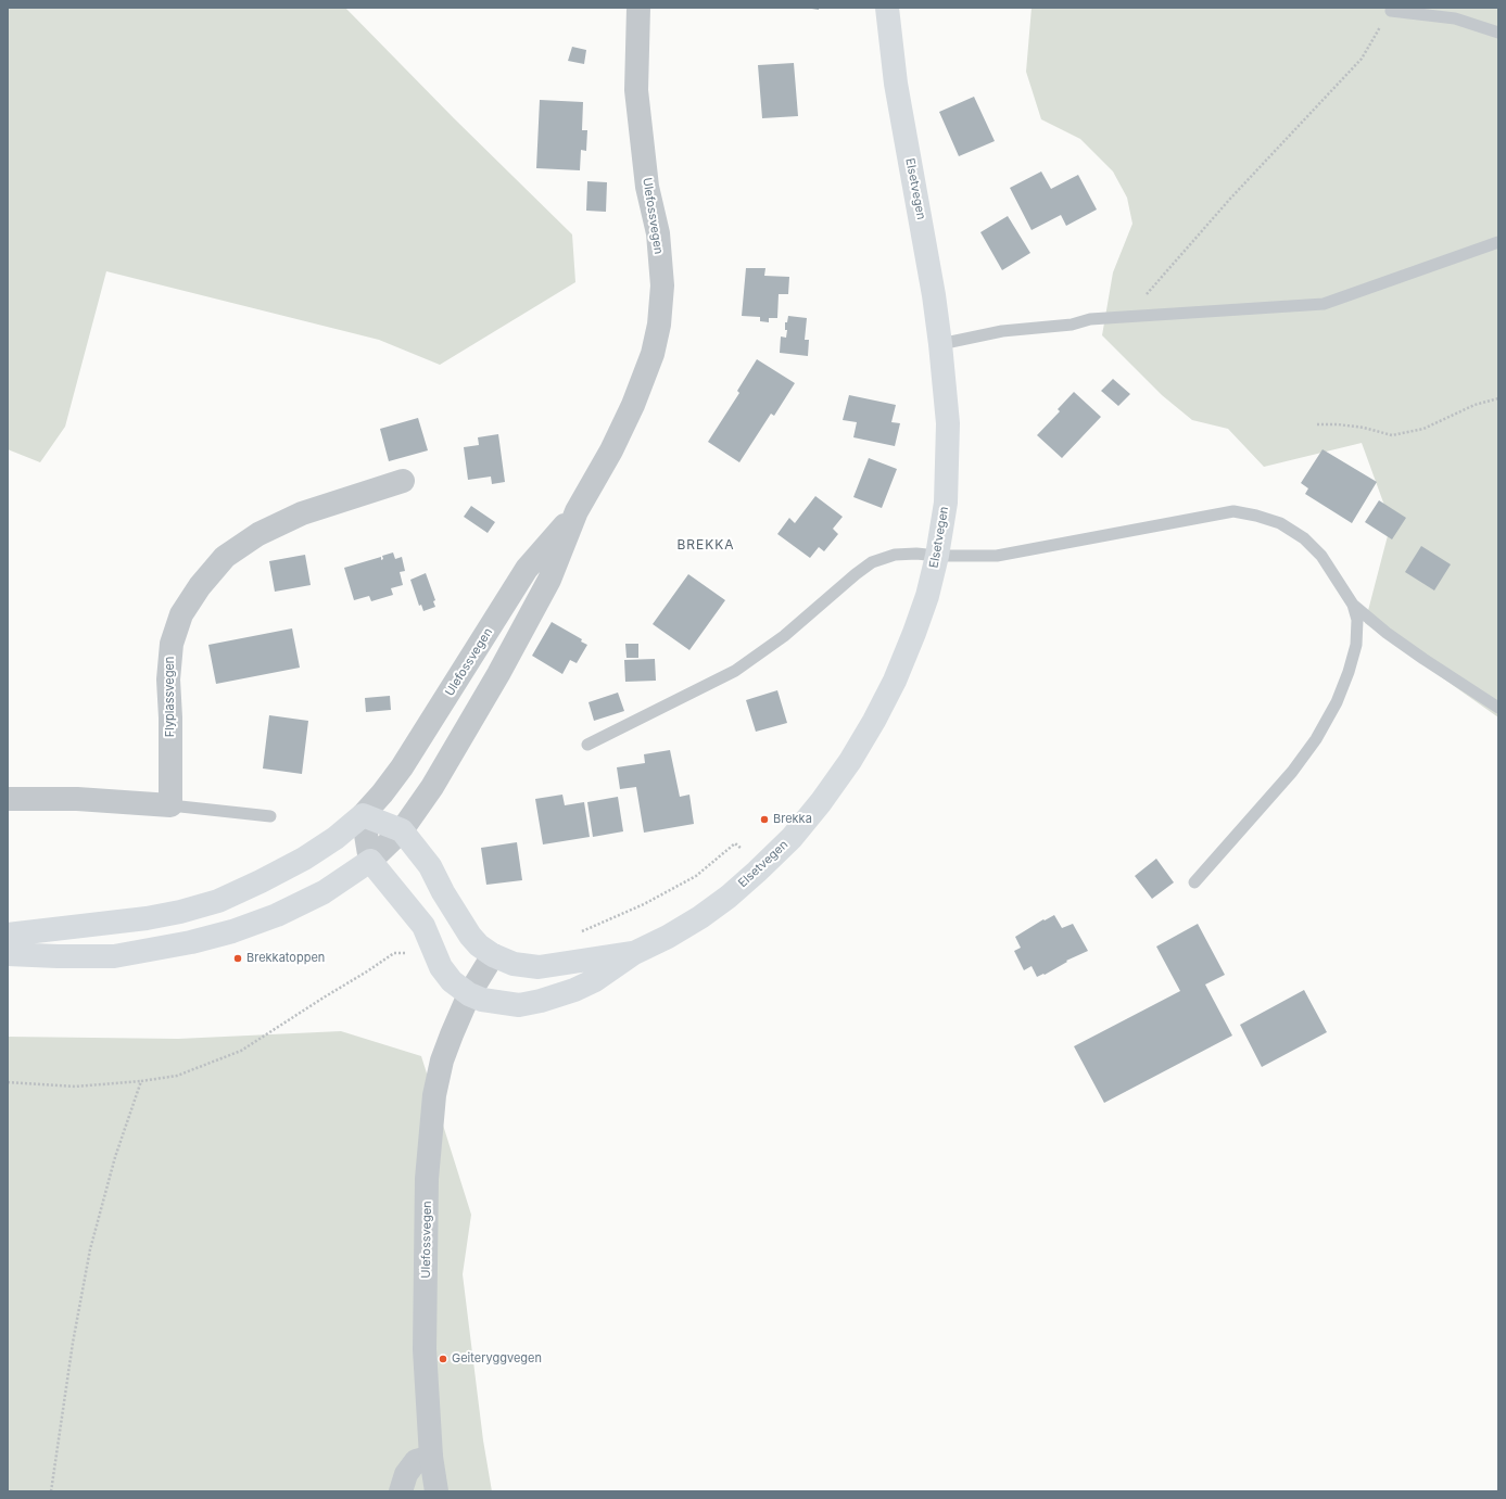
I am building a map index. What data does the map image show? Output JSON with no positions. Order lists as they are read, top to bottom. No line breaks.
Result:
{"streets":{"main road":["Elsetvegen"],"street":["Ulefossvegen","Flyplassvegen"]},"crossings":[["Elsetvegen","Ulefossvegen"]],"districts":["BREKKA"],"places":["Brekka","Brekkatoppen","Geiteryggvegen"]}
